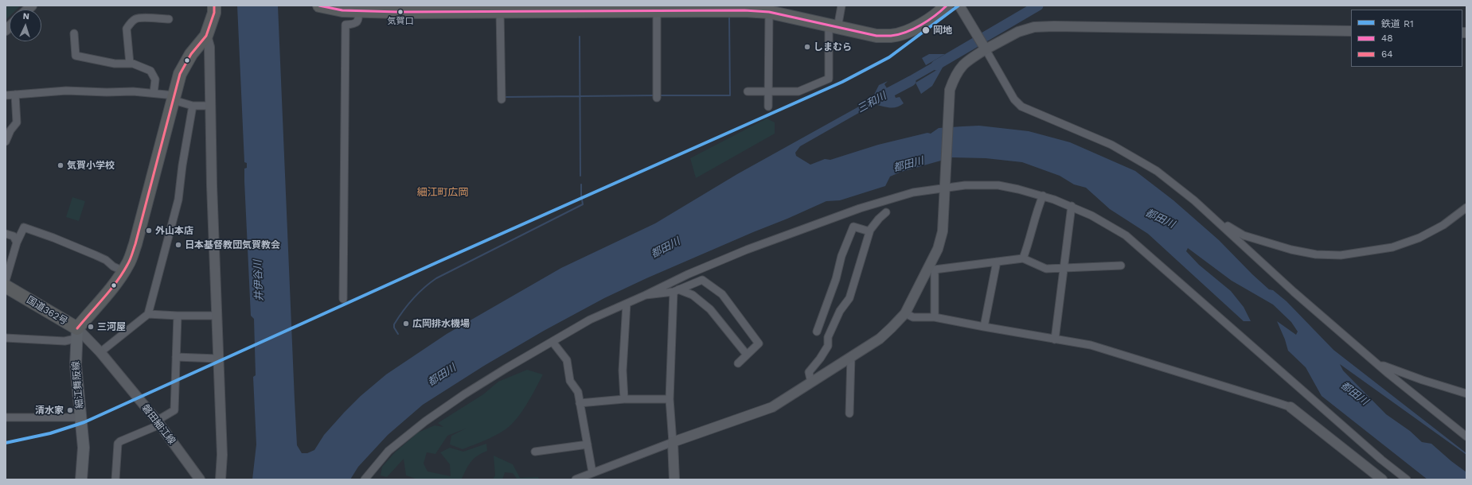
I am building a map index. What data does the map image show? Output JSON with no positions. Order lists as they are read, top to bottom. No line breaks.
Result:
{"streets":{"highway":["国道362号"],"main road":["細江舞阪線"],"street":["磐田細江線"]},"crossings":[["国道362号","細江舞阪線"],["国道362号","磐田細江線"],["細江舞阪線","磐田細江線"]],"districts":["細江町広岡"],"water":["三和川","都田川","井伊谷川"],"places":["気賀口","岡地","しまむら","気賀小学校","外山本店","日本基督教団気賀教会","広岡排水機場","三河屋","清水家"],"lines":["rail line R1","transit line 48","transit line 64"],"legend":["鉄道 R1","48","64"],"north":"top"}
